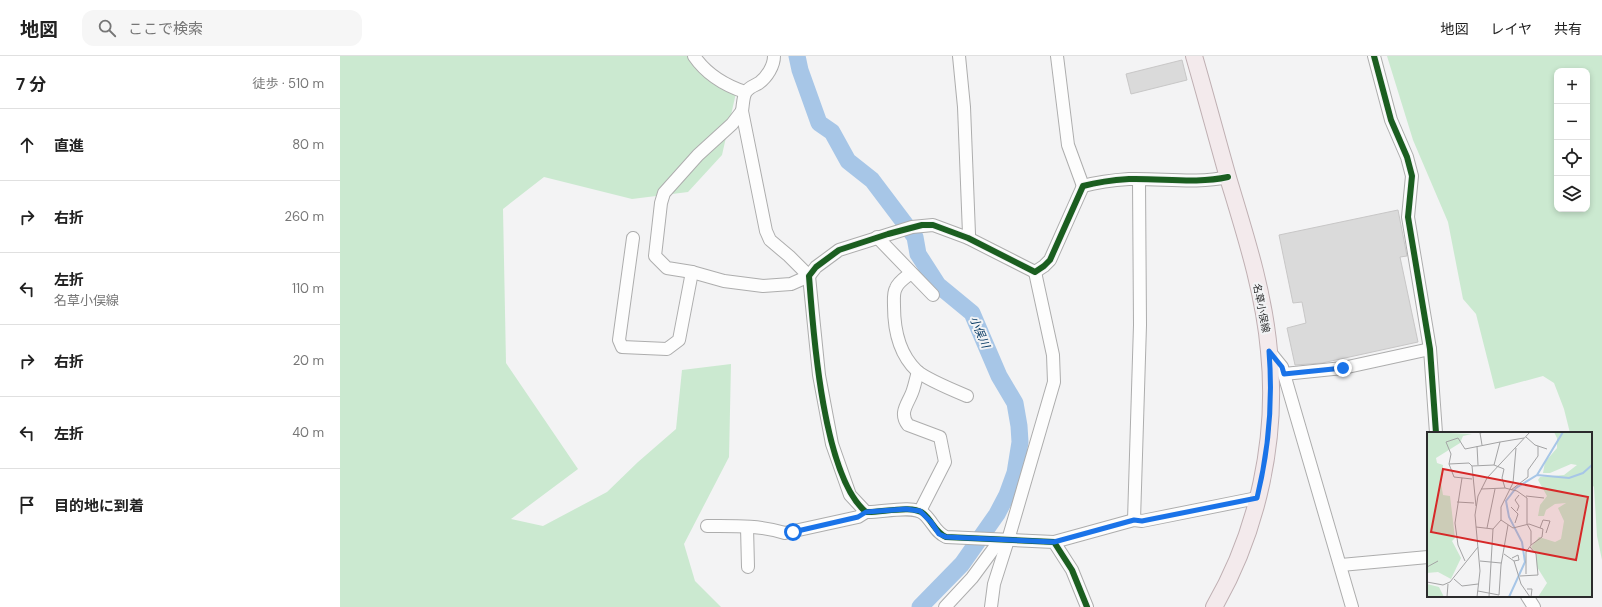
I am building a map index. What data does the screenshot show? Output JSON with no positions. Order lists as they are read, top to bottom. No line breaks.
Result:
{"streets":{"main road":["名草小俣線"]},"water":["小俣川"],"page":{"header":"地図","search":"ここで検索","nav":["地図","レイヤ","共有"],"heading":["7 分","徒歩 · 510 m"],"map_buttons":["+","−"],"list":[["直進","80 m"],["右折","260 m"],["左折","名草小俣線","110 m"],["右折","20 m"],["左折","40 m"],"目的地に到着"]}}
